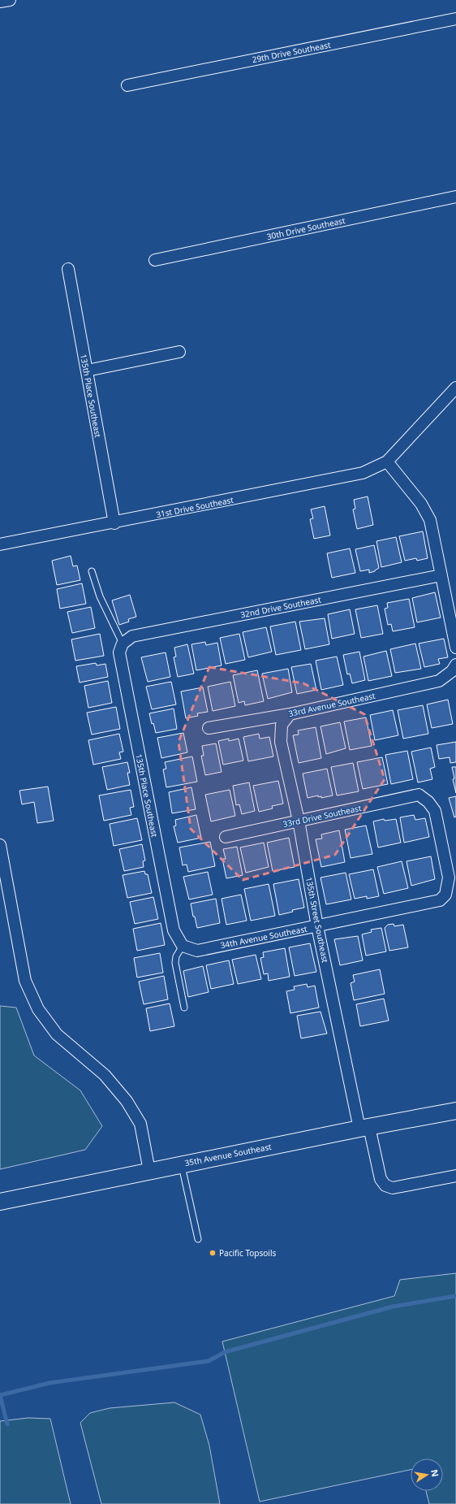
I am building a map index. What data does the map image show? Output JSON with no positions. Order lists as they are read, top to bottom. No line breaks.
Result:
{"streets":{"street":["29th Drive Southeast","30th Drive Southeast","135th Place Southeast","31st Drive Southeast","32nd Drive Southeast","33rd Avenue Southeast","33rd Drive Southeast","135th Street Southeast","34th Avenue Southeast","35th Avenue Southeast"]},"crossings":[["135th Place Southeast","31st Drive Southeast"],["135th Place Southeast","32nd Drive Southeast"],["135th Place Southeast","34th Avenue Southeast"],["33rd Avenue Southeast","135th Street Southeast"],["33rd Drive Southeast","135th Street Southeast"],["33rd Drive Southeast","34th Avenue Southeast"],["135th Street Southeast","34th Avenue Southeast"],["135th Street Southeast","35th Avenue Southeast"]],"places":["Pacific Topsoils"],"north":"right"}
